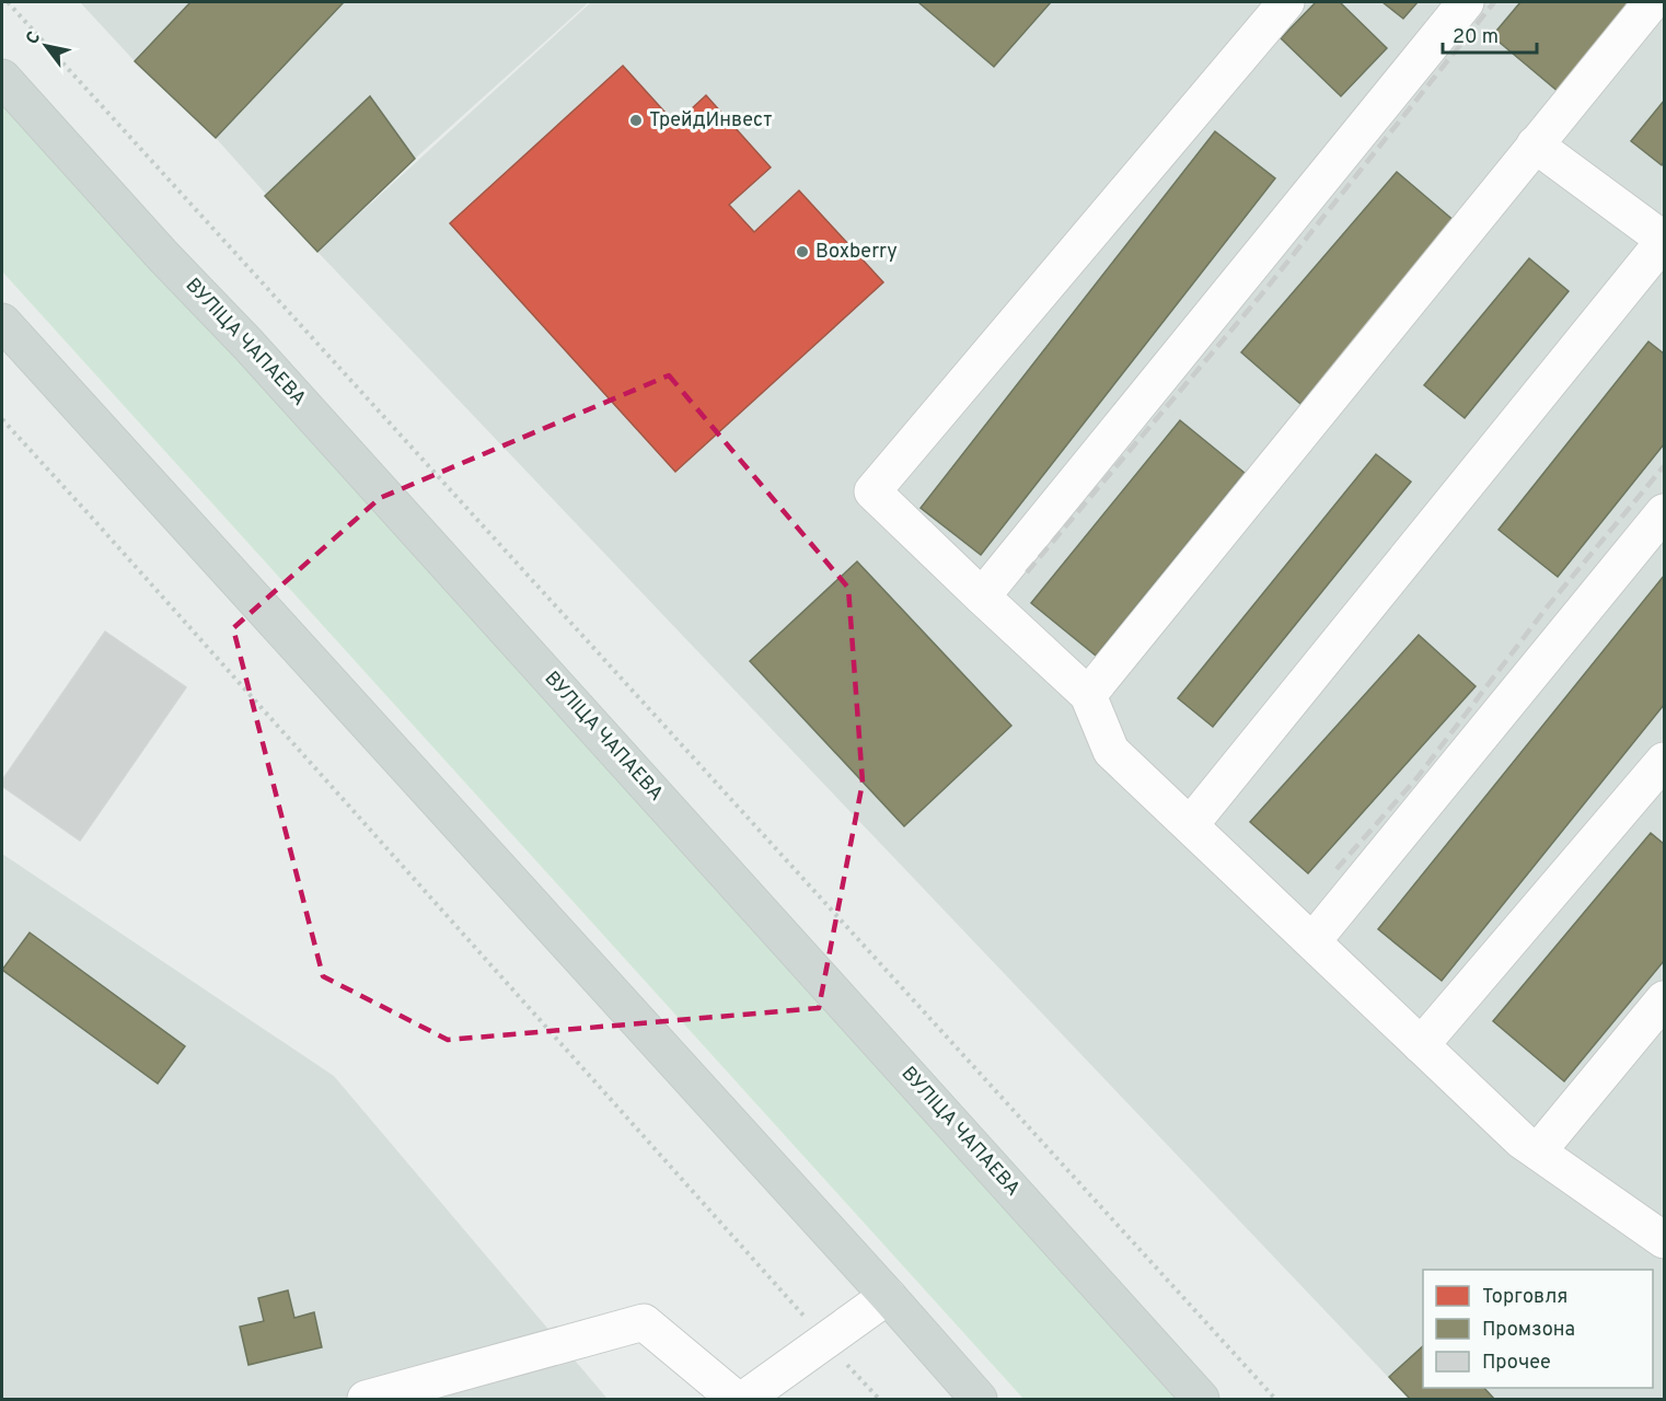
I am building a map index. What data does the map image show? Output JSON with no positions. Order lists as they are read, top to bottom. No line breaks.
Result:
{"streets":{"main road":["ВУЛІЦА ЧАПАЕВА"]},"places":["ТрейдИнвест","Boxberry"],"legend":["Торговля","Промзона","Прочее"],"scale_bar":"20 m","north":"top left"}
